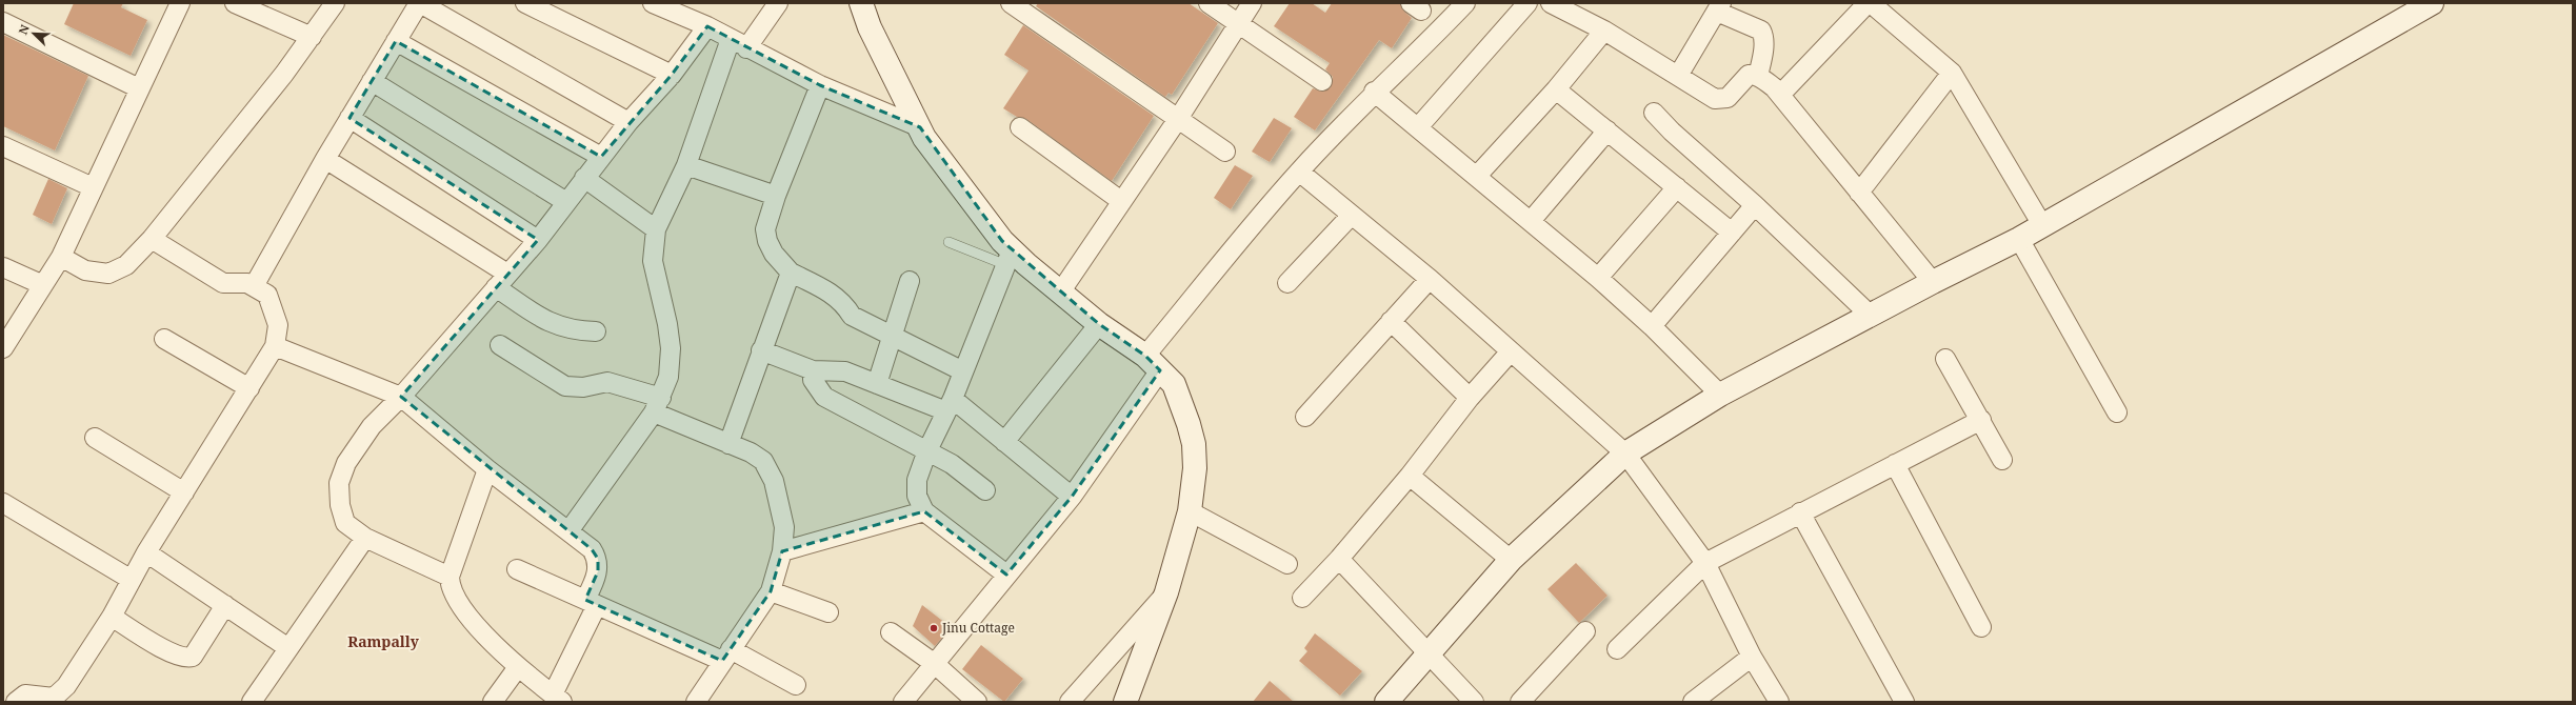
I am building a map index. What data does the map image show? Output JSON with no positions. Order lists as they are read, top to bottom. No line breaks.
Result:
{"districts":["Rampally"],"places":["Jinu Cottage"],"north":"top left"}
